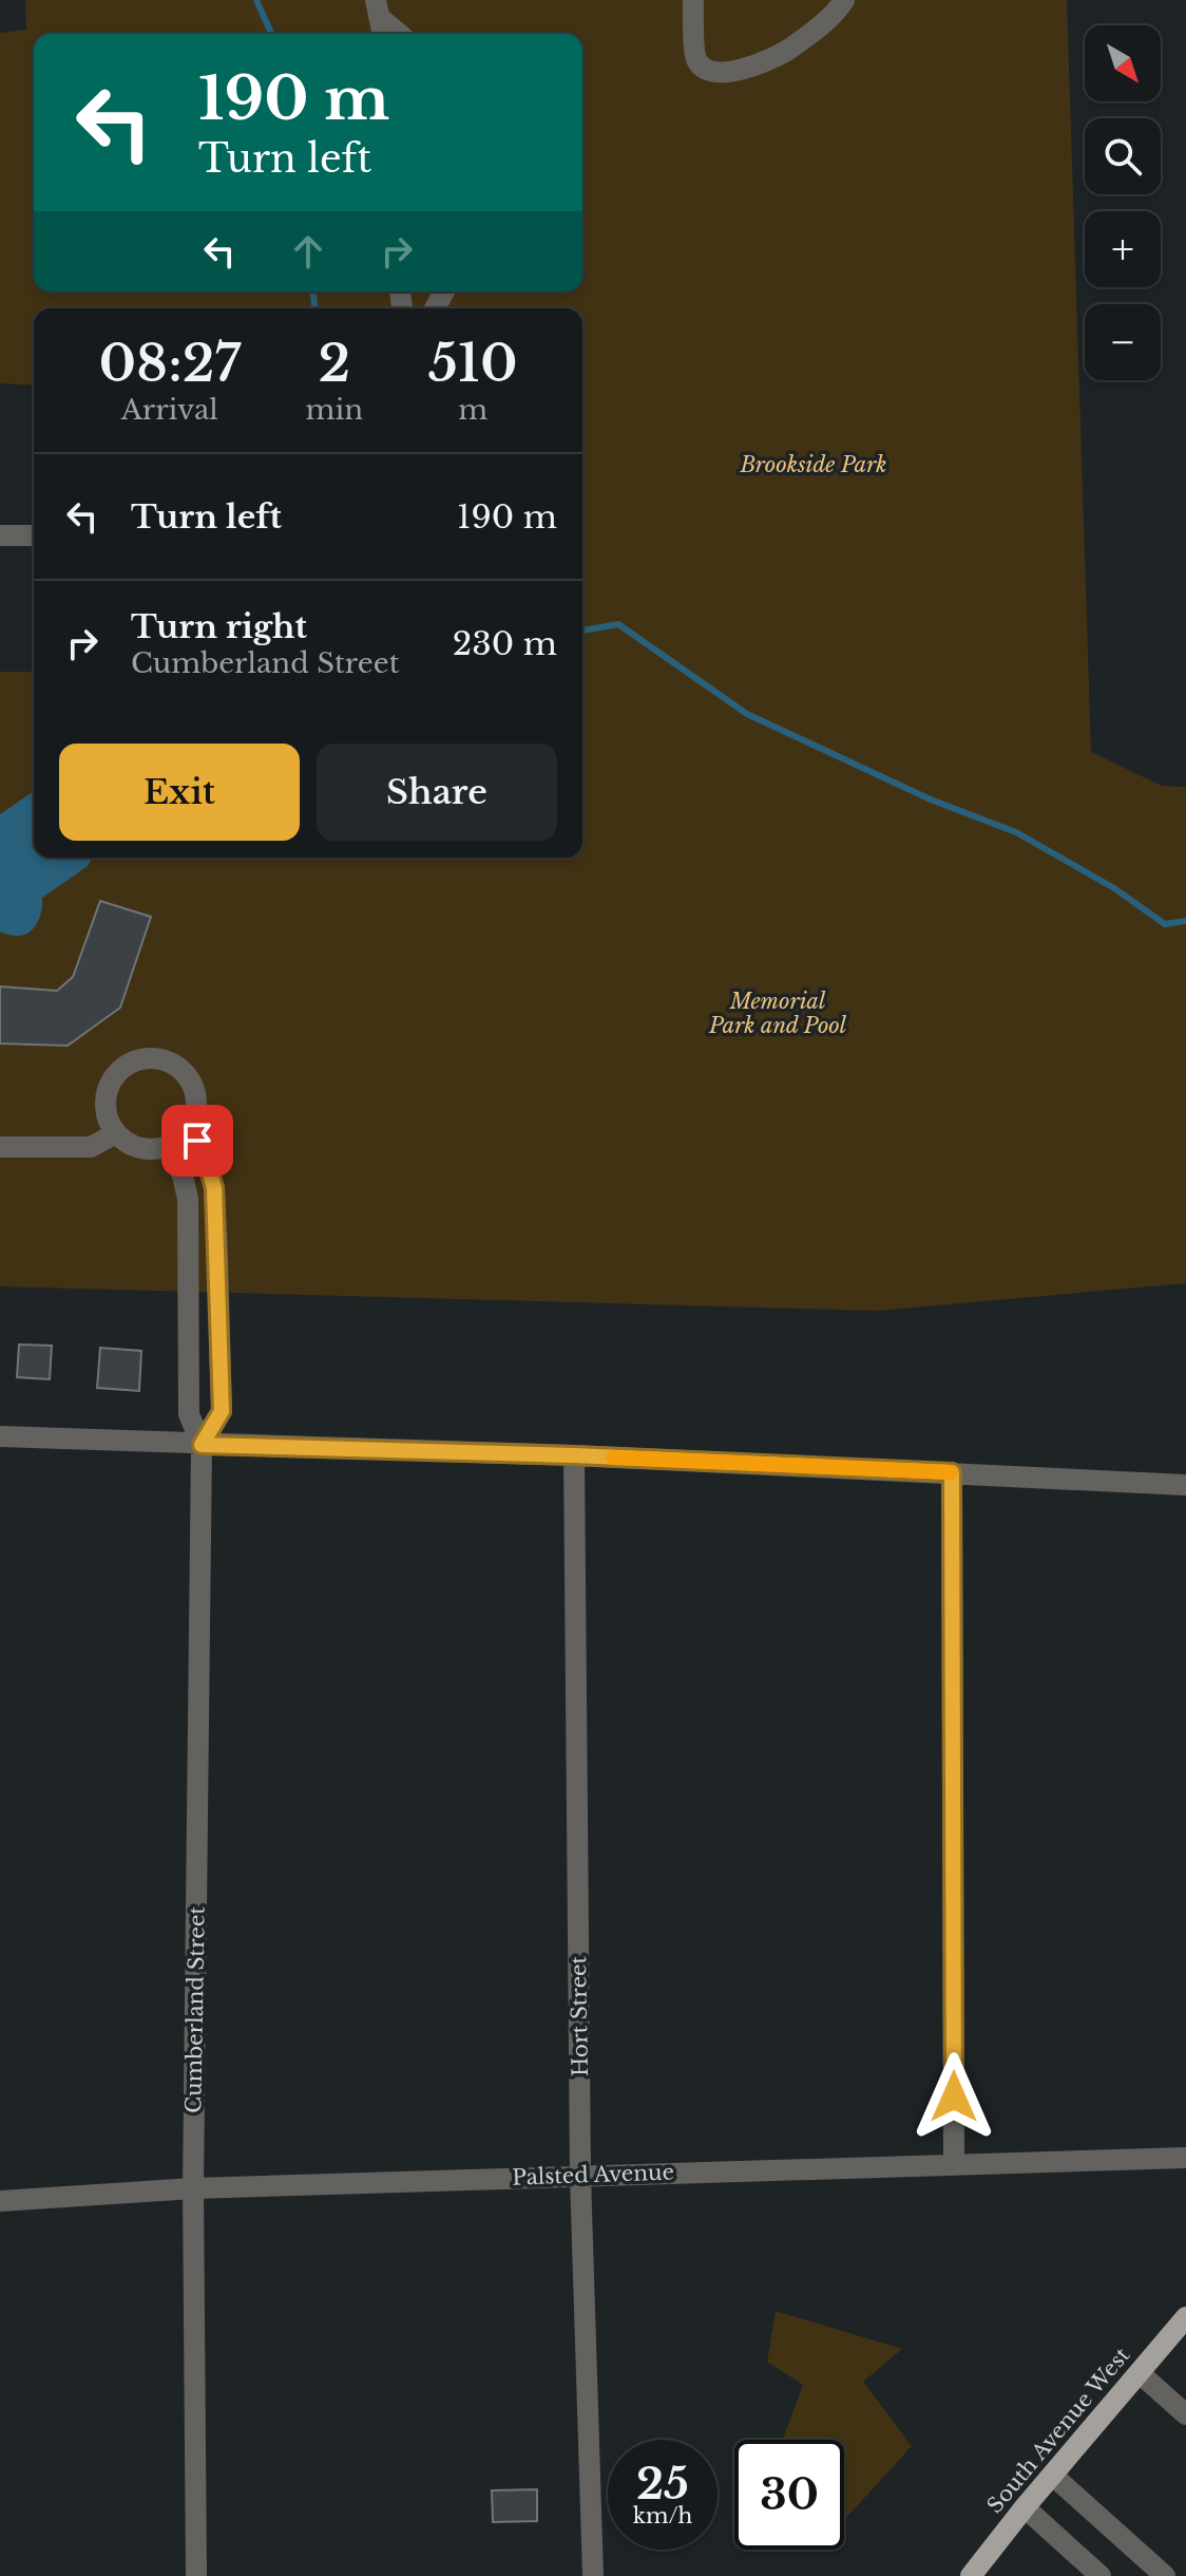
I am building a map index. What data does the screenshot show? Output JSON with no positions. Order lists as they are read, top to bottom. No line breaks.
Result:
{"streets":{"main road":["South Avenue West"],"street":["Cumberland Street","Hort Street","Palsted Avenue"]},"crossings":[["Cumberland Street","Palsted Avenue"],["Hort Street","Palsted Avenue"]],"parks":["Brookside Park","Memorial Park and Pool"],"north":"bottom right","page":{"map_buttons":["+","−"],"turn":["190 m","Turn left"],"eta":["08:27","Arrival","2","min","510","m"],"list":[{"name":"Turn left","value":"190 m"},{"name":"Turn right","note":"Cumberland Street","value":"230 m"}],"buttons":["Exit","Share"],"speed":"25 km/h","limit":"30"}}
